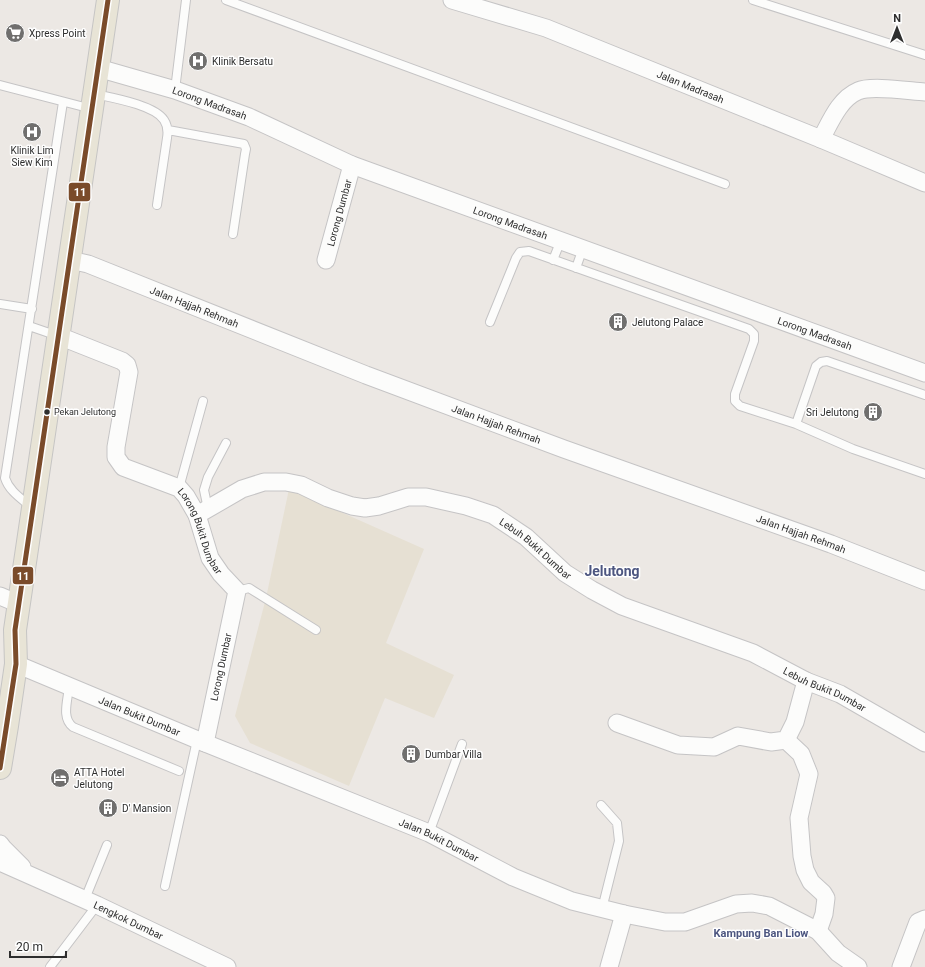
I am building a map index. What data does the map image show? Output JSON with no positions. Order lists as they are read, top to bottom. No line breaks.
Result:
{"streets":{"street":["Jalan Madrasah","Lorong Madrasah","Lorong Dumbar","Jalan Hajjah Rehmah","Lorong Bukit Dumbar","Lebuh Bukit Dumbar","Jalan Bukit Dumbar","Lengkok Dumbar"]},"crossings":[["Lorong Madrasah","Lorong Dumbar"],["Lorong Dumbar","Lorong Bukit Dumbar"],["Lorong Dumbar","Jalan Bukit Dumbar"],["Lorong Bukit Dumbar","Lebuh Bukit Dumbar"]],"districts":["Jelutong","Kampung Ban Liow"],"places":{"supermarket":["Xpress Point"],"hospital":["Klinik Bersatu","Klinik Lim Siew Kim"],"building":["Jelutong Palace","Sri Jelutong","Dumbar Villa","D' Mansion"],"other":["Pekan Jelutong"],"hotel":["ATTA Hotel Jelutong"]},"lines":["transit line 11"],"scale_bar":"20 m","north":"top"}
